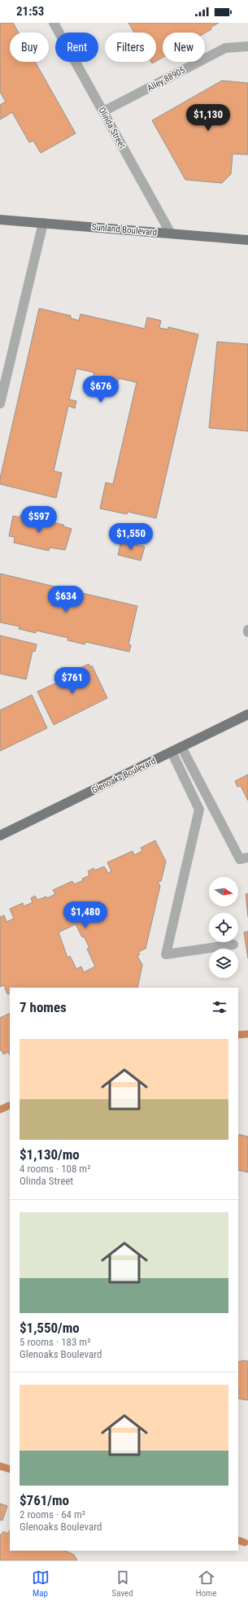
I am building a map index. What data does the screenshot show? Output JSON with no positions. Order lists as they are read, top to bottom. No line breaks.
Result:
{"streets":{"main road":["Sunland Boulevard","Glenoaks Boulevard"],"street":["Alley 88905","Olinda Street"]},"crossings":[["Alley 88905","Olinda Street"],["Olinda Street","Sunland Boulevard"]],"north":"right","page":{"status":"21:53","chip":["Buy","Rent","Filters","New"],"price":["$1,130","$676","$597","$1,550","$634","$761","$1,480"],"heading":"7 homes","list":[{"name":"$1,130/mo","note":"4 rooms · 108 m² · Olinda Street"},{"name":"$1,550/mo","note":"5 rooms · 183 m² · Glenoaks Boulevard"},{"name":"$761/mo","note":"2 rooms · 64 m² · Glenoaks Boulevard"}],"tabs":["Map","Saved","Home"]}}
